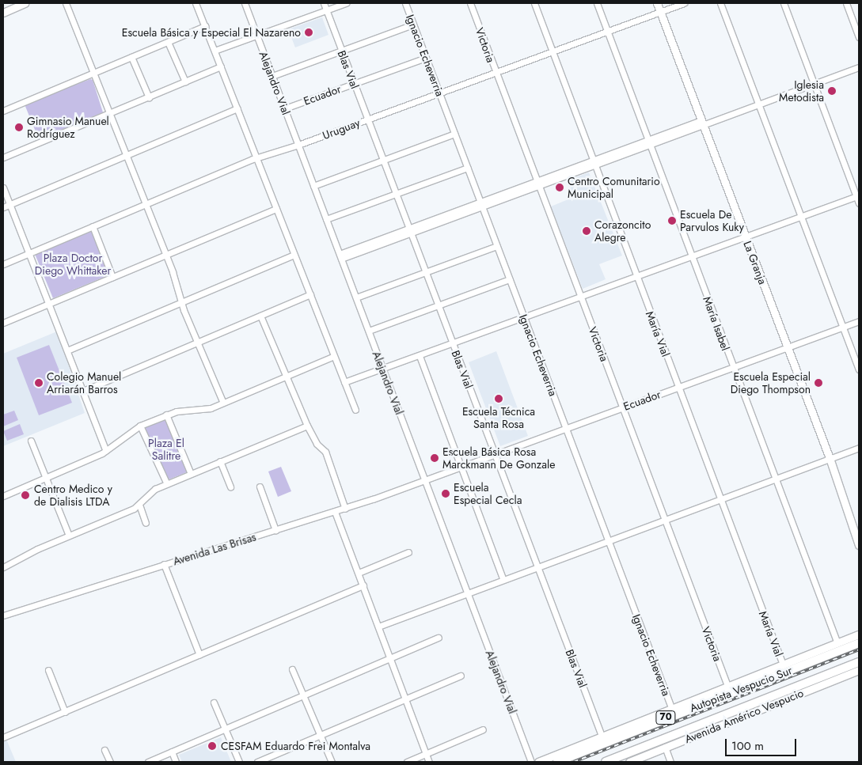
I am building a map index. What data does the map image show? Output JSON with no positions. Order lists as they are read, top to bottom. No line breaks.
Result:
{"streets":{"highway":["Autopista Vespucio Sur","70"],"main road":["La Granja","Avenida Américo Vespucio"],"street":["Victoria","Ignacio Echeverria","Blas Vial","Alejandro Vial","Ecuador","Uruguay","María Isabel","María Vial","Avenida Las Brisas"]},"crossings":[["Victoria","Ecuador"],["Victoria","Uruguay"],["Ignacio Echeverria","Ecuador"],["Ignacio Echeverria","Uruguay"],["Blas Vial","Ecuador"],["Blas Vial","Uruguay"],["Alejandro Vial","Ecuador"],["Alejandro Vial","Uruguay"],["Alejandro Vial","Avenida Las Brisas"],["Ecuador","La Granja"],["Ecuador","María Isabel"],["Ecuador","María Vial"],["Ecuador","Avenida Las Brisas"],["Uruguay","La Granja"],["Uruguay","María Isabel"],["Uruguay","María Vial"]],"parks":["Plaza Doctor Diego Whittaker","Plaza El Salitre"],"places":["Escuela Básica y Especial El Nazareno","Iglesia Metodista","Gimnasio Manuel Rodríguez","Centro Comunitario Municipal","Escuela De Parvulos Kuky","Corazoncito Alegre","Colegio Manuel Arriarán Barros","Escuela Especial Diego Thompson","Escuela Técnica Santa Rosa","Escuela Básica Rosa Marckmann De Gonzale","Escuela Especial Cecla","Centro Medico y de Dialisis LTDA","CESFAM Eduardo Frei Montalva"],"scale_bar":"100 m"}
